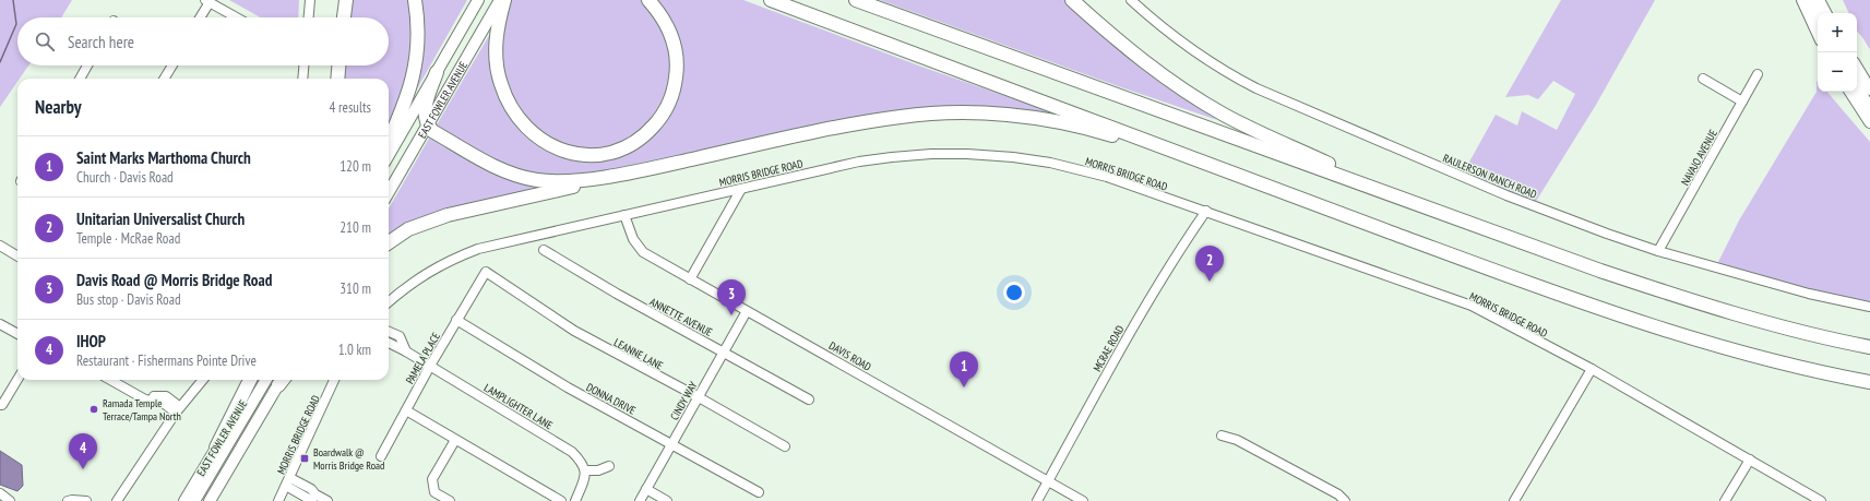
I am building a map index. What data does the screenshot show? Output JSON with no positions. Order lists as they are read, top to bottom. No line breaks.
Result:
{"streets":{"main road":["EAST FOWLER AVENUE"],"street":["NAVAJO AVENUE","MORRIS BRIDGE ROAD","RAULERSON RANCH ROAD","ANNETTE AVENUE","MCRAE ROAD","LEANNE LANE","DAVIS ROAD","PAMELA PLACE","DONNA DRIVE","CINDY WAY","LAMPLIGHTER LANE"]},"crossings":[["NAVAJO AVENUE","RAULERSON RANCH ROAD"],["MORRIS BRIDGE ROAD","MCRAE ROAD"],["MORRIS BRIDGE ROAD","DAVIS ROAD"],["ANNETTE AVENUE","CINDY WAY"],["MCRAE ROAD","DAVIS ROAD"],["LEANNE LANE","PAMELA PLACE"],["LEANNE LANE","CINDY WAY"],["DAVIS ROAD","CINDY WAY"],["PAMELA PLACE","DONNA DRIVE"],["PAMELA PLACE","LAMPLIGHTER LANE"],["DONNA DRIVE","CINDY WAY"]],"places":{"other":["Ramada Temple Terrace/Tampa North"],"transit":["Boardwalk @ Morris Bridge Road"]},"page":{"map_buttons":["+","−"],"search":"Search here","heading":["Nearby","4 results"],"list":[{"mark":"1","name":"Saint Marks Marthoma Church","note":"Church · Davis Road","value":"120 m"},{"mark":"2","name":"Unitarian Universalist Church","note":"Temple · McRae Road","value":"210 m"},{"mark":"3","name":"Davis Road @ Morris Bridge Road","note":"Bus stop · Davis Road","value":"310 m"},{"mark":"4","name":"IHOP","note":"Restaurant · Fishermans Pointe Drive","value":"1.0 km"}],"pins":["2","3","1","4"]}}
